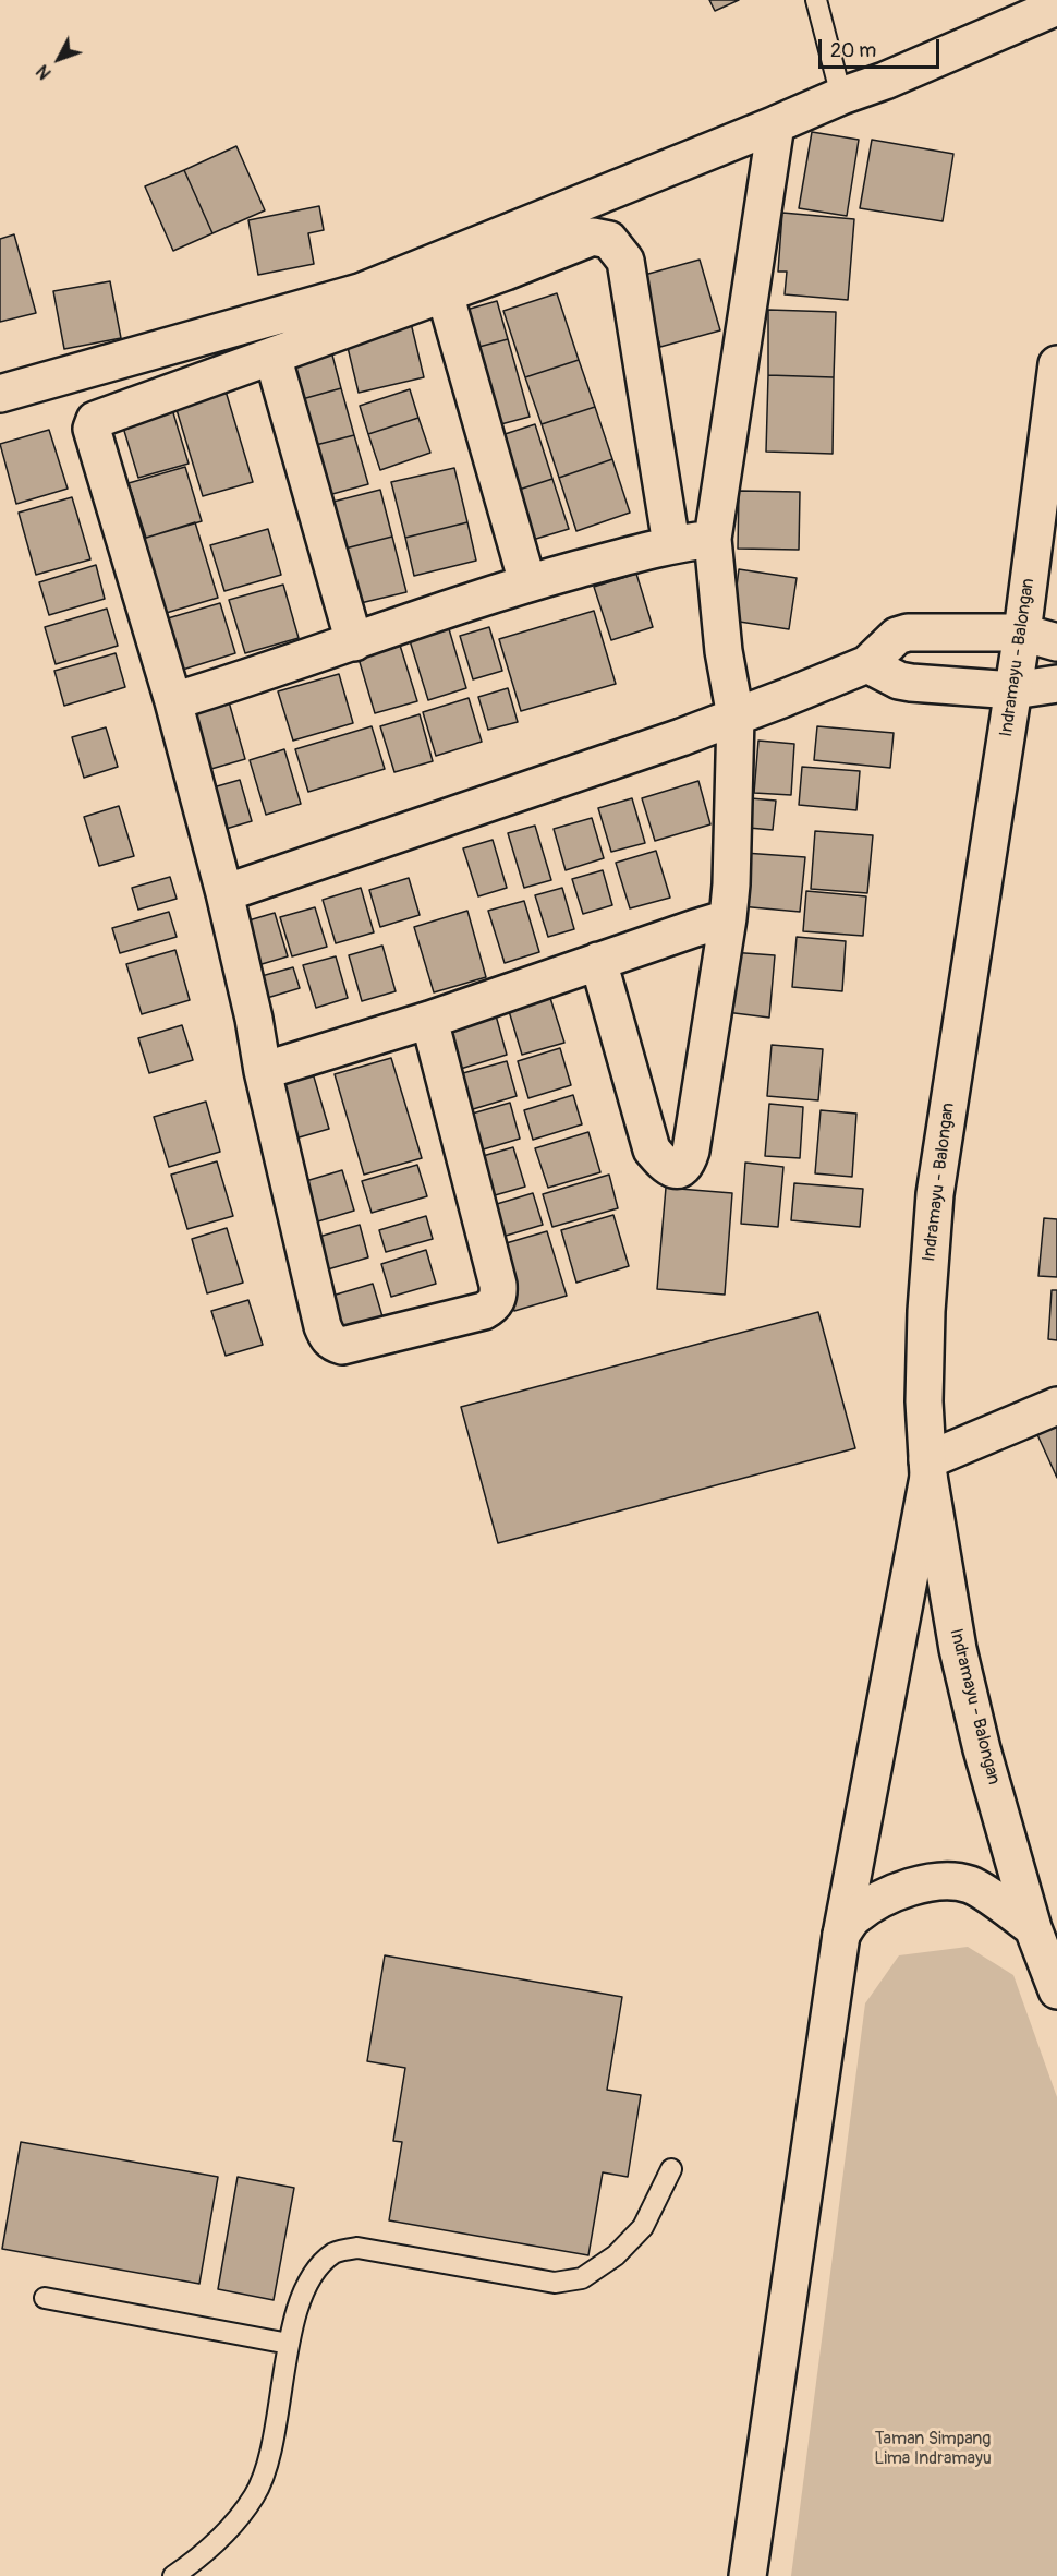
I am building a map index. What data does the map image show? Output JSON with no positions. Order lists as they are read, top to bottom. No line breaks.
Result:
{"streets":{"main road":["Indramayu - Balongan"]},"parks":["Taman Simpang Lima Indramayu"],"scale_bar":"20 m","north":"bottom left"}
